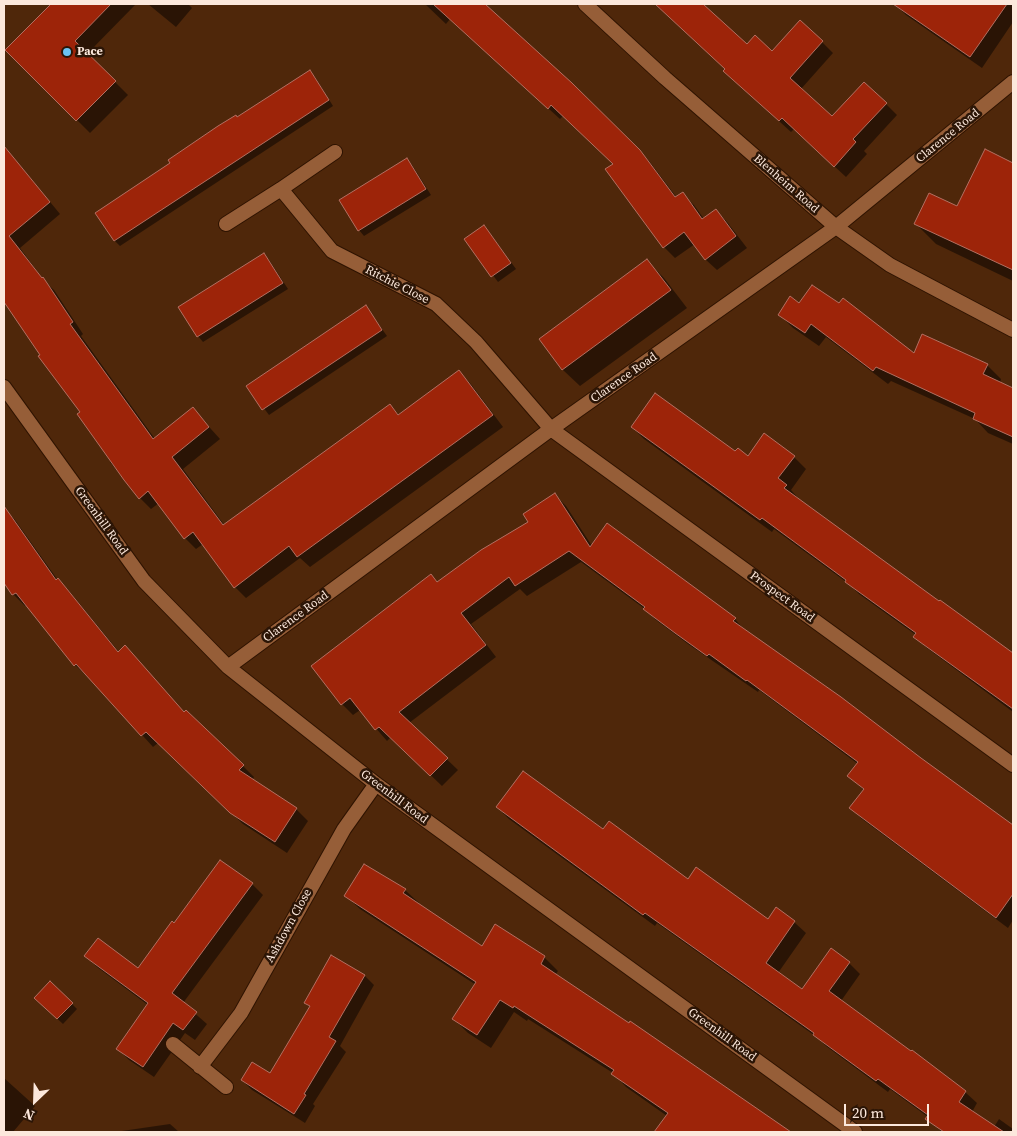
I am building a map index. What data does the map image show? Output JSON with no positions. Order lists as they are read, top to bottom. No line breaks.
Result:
{"streets":{"street":["Clarence Road","Blenheim Road","Ritchie Close","Greenhill Road","Prospect Road","Ashdown Close"]},"crossings":[["Clarence Road","Blenheim Road"],["Clarence Road","Ritchie Close"],["Clarence Road","Greenhill Road"],["Clarence Road","Prospect Road"],["Ritchie Close","Prospect Road"],["Greenhill Road","Ashdown Close"]],"places":["Pace"],"scale_bar":"20 m","north":"bottom left"}
